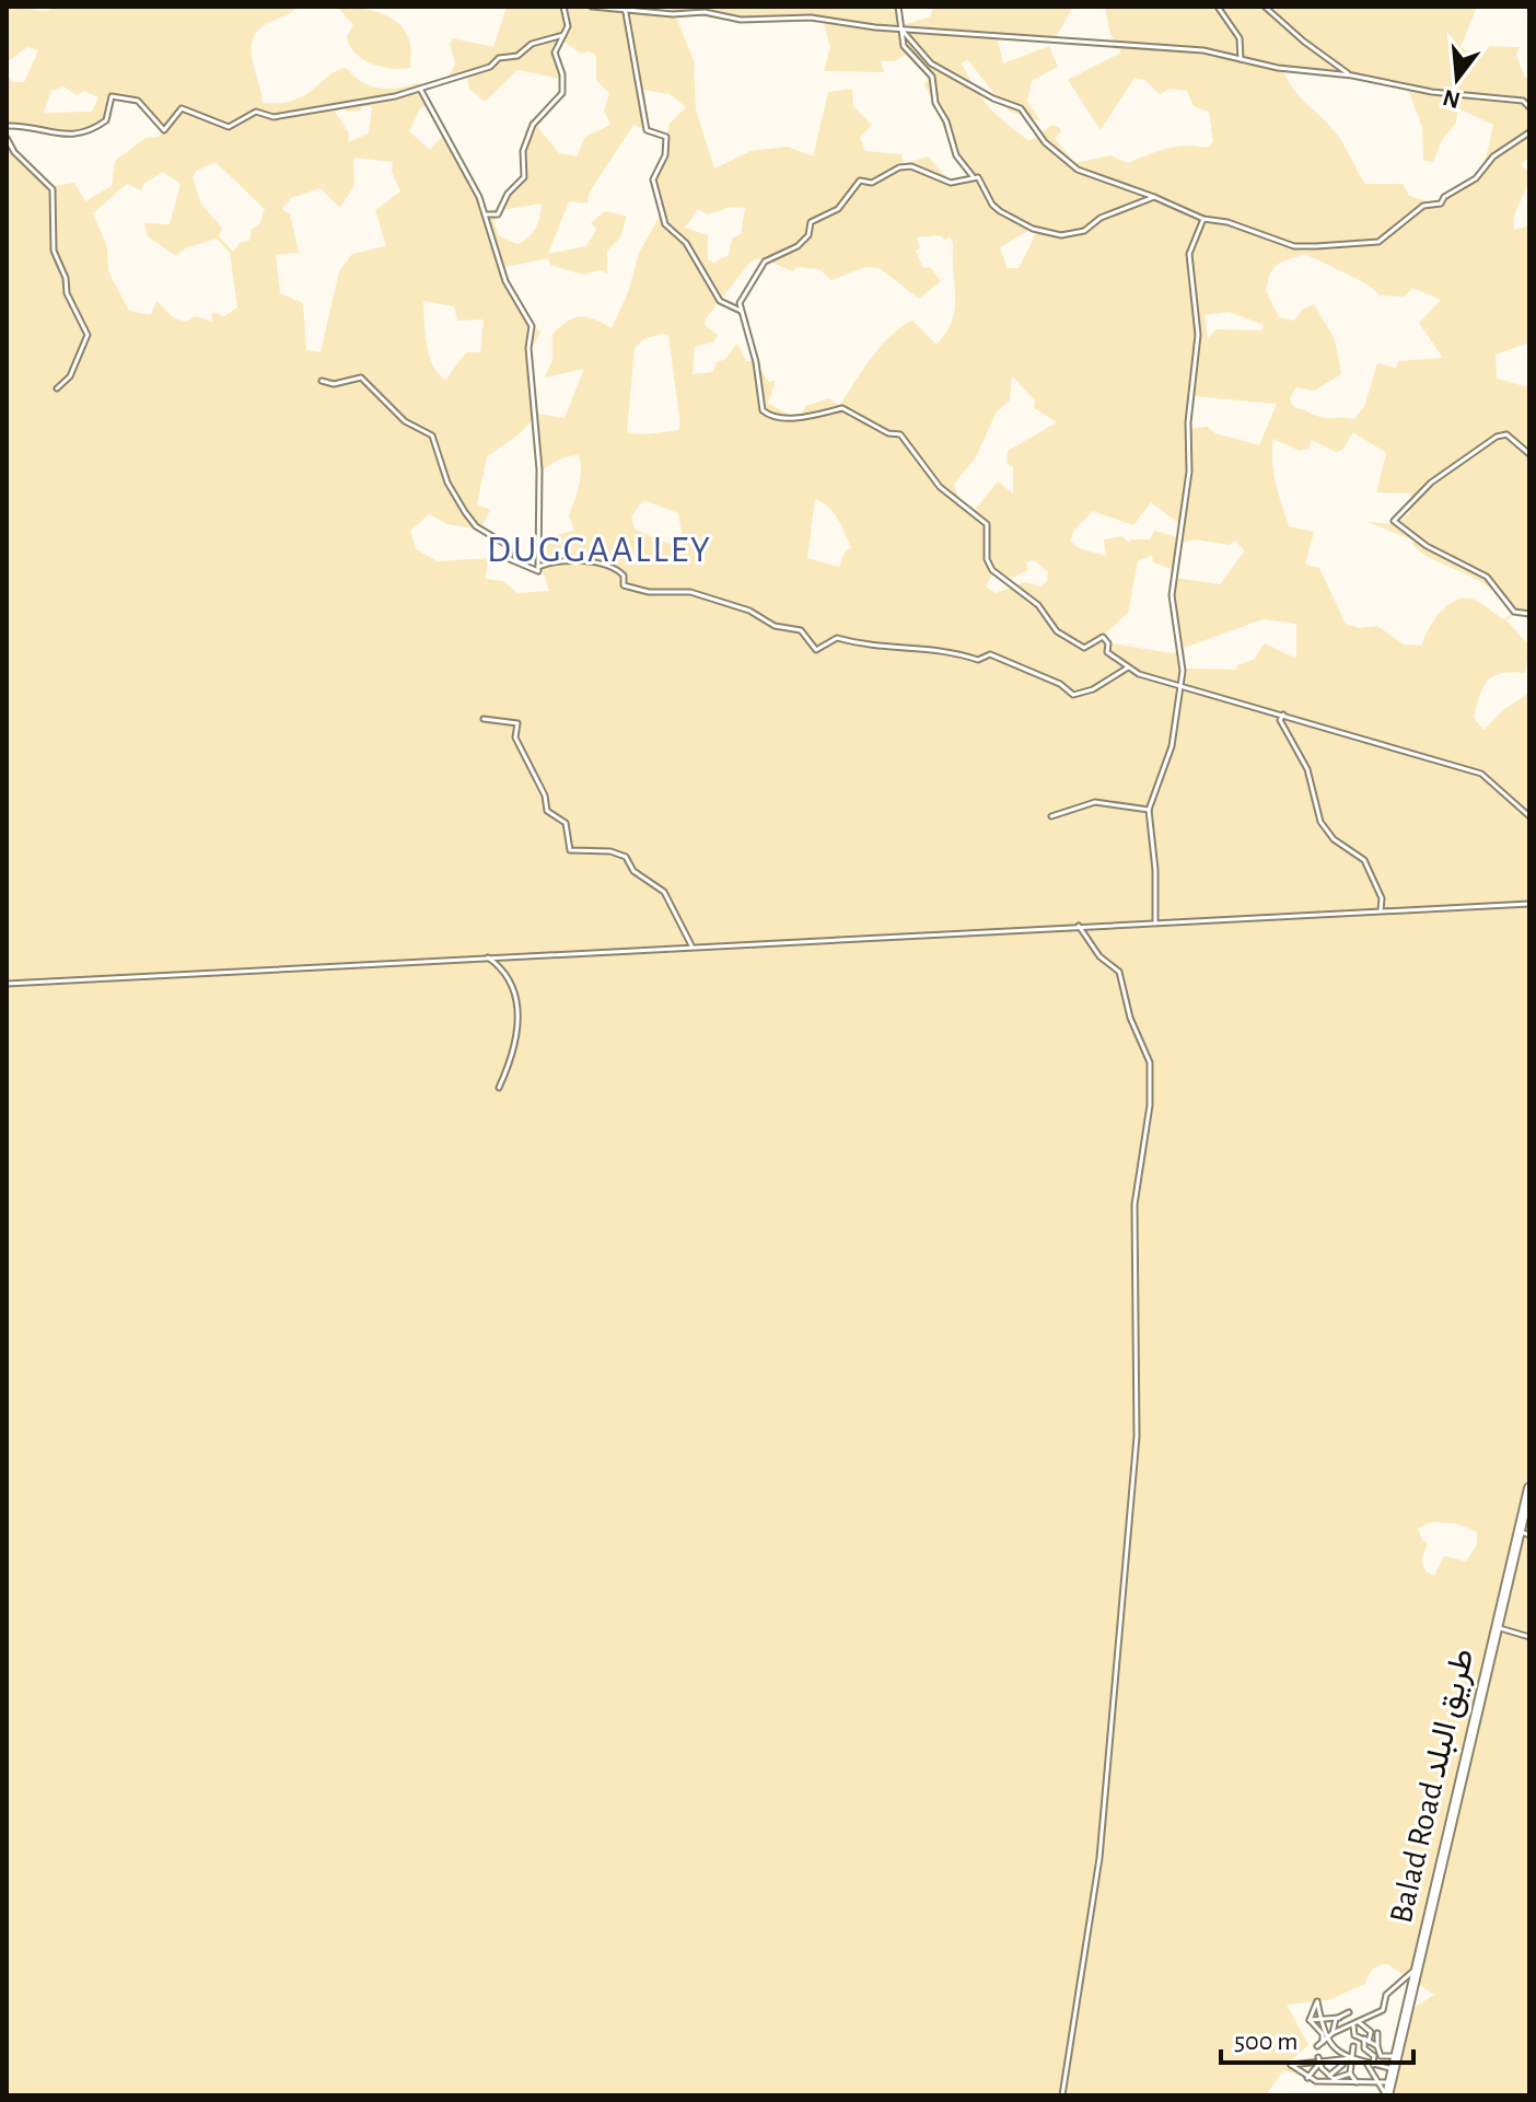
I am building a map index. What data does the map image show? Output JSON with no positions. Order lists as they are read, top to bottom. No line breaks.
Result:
{"streets":{"highway":["Balad Road طريق البلد"]},"districts":["DUGGAALLEY"],"scale_bar":"500 m","north":"bottom"}
